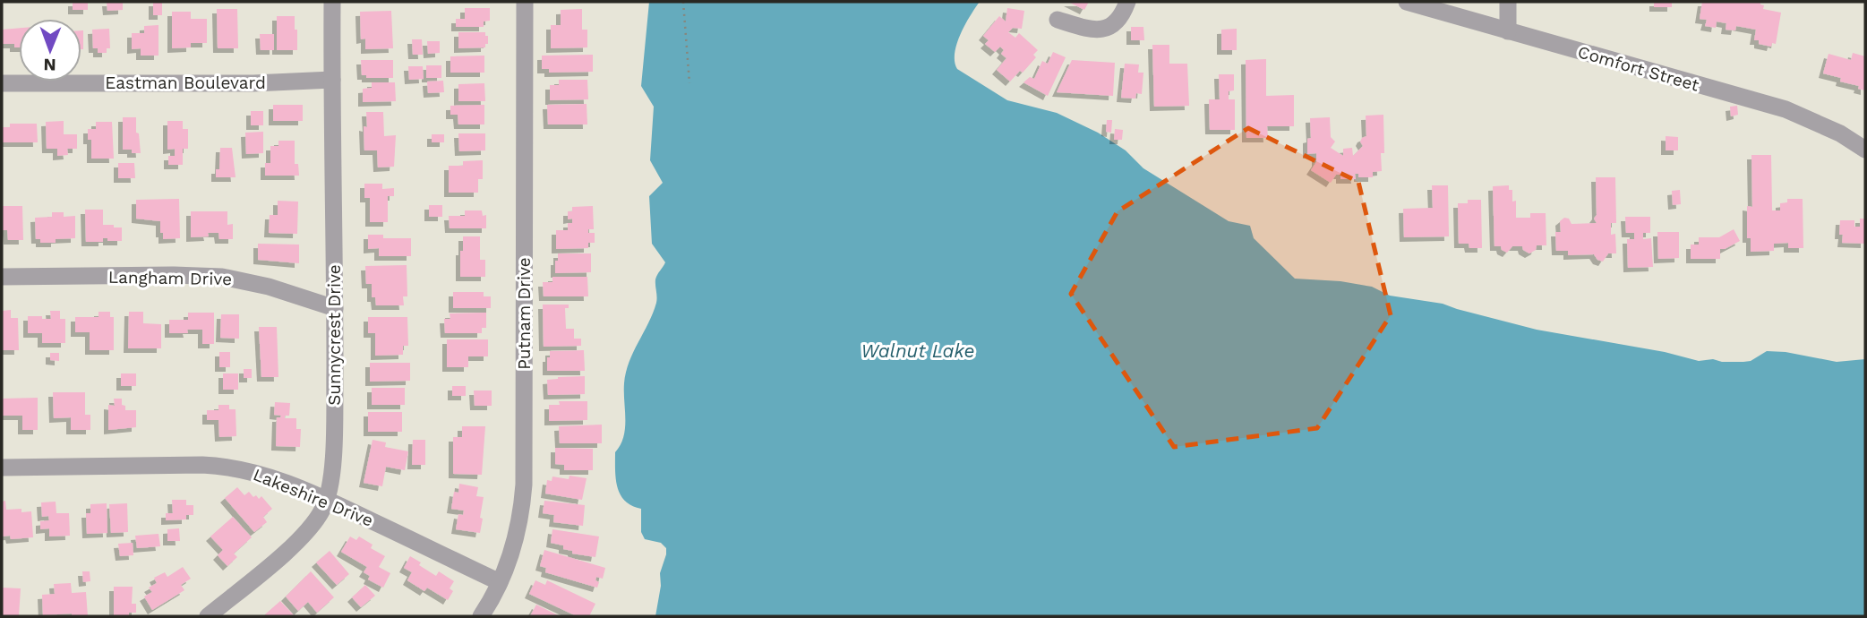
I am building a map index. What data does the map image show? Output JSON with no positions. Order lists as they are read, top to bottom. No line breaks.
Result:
{"streets":{"street":["Comfort Street","Eastman Boulevard","Langham Drive","Putnam Drive","Sunnycrest Drive","Lakeshire Drive"]},"crossings":[["Eastman Boulevard","Sunnycrest Drive"],["Langham Drive","Sunnycrest Drive"],["Putnam Drive","Lakeshire Drive"],["Sunnycrest Drive","Lakeshire Drive"]],"water":["Walnut Lake"],"north":"bottom"}
